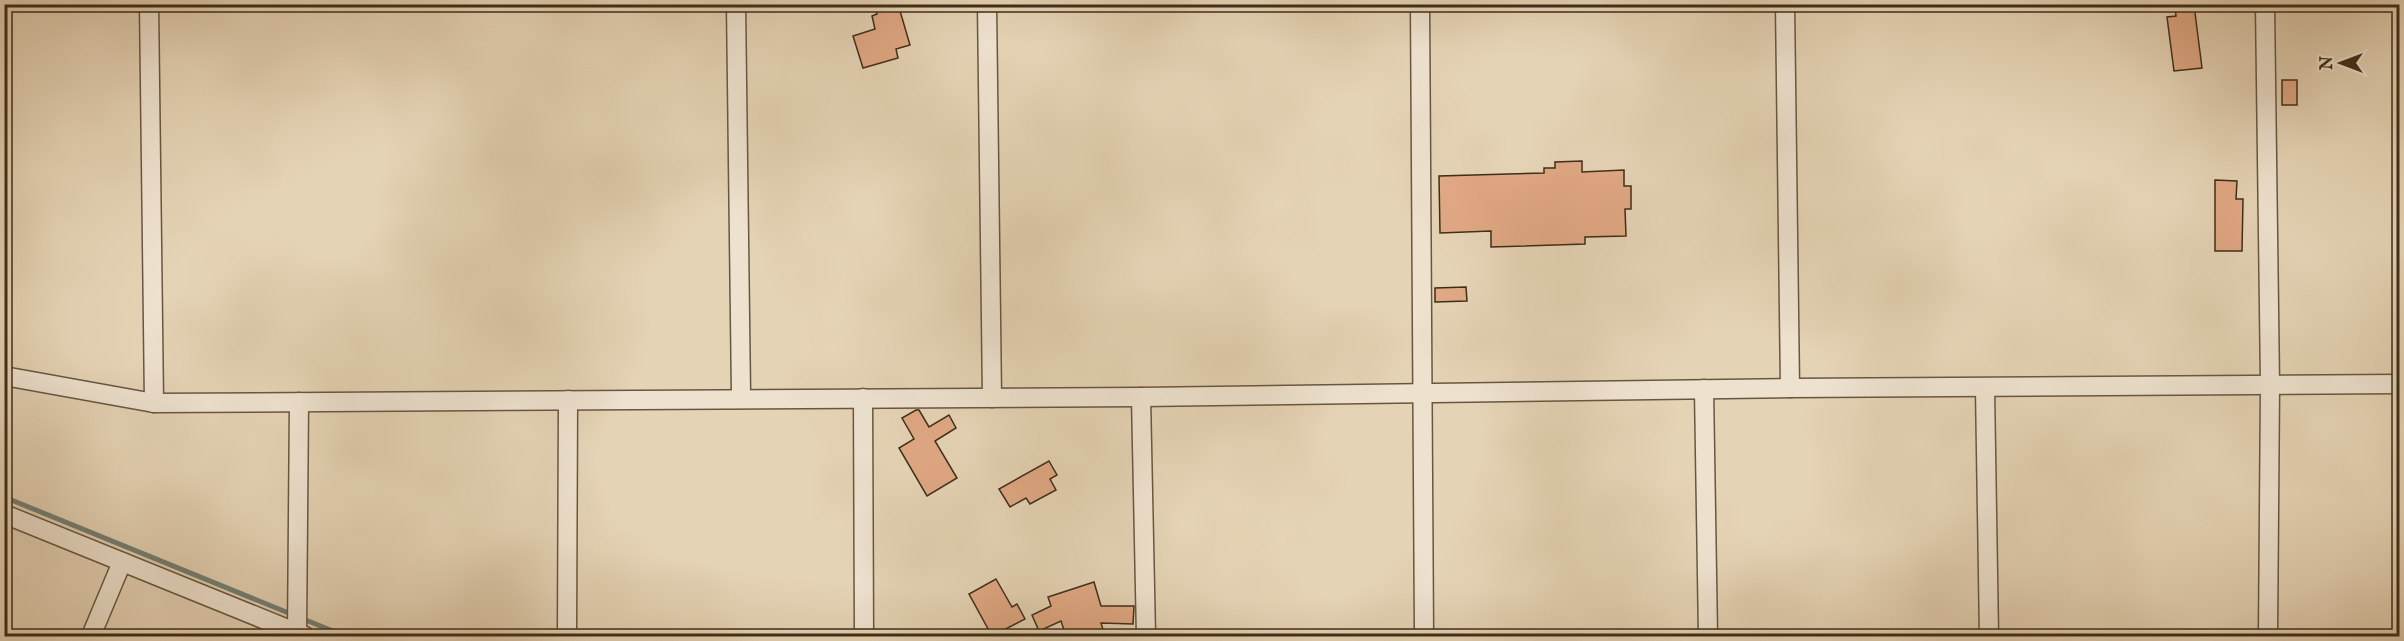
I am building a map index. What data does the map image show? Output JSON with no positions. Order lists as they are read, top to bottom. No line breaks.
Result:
{"north":"left"}
